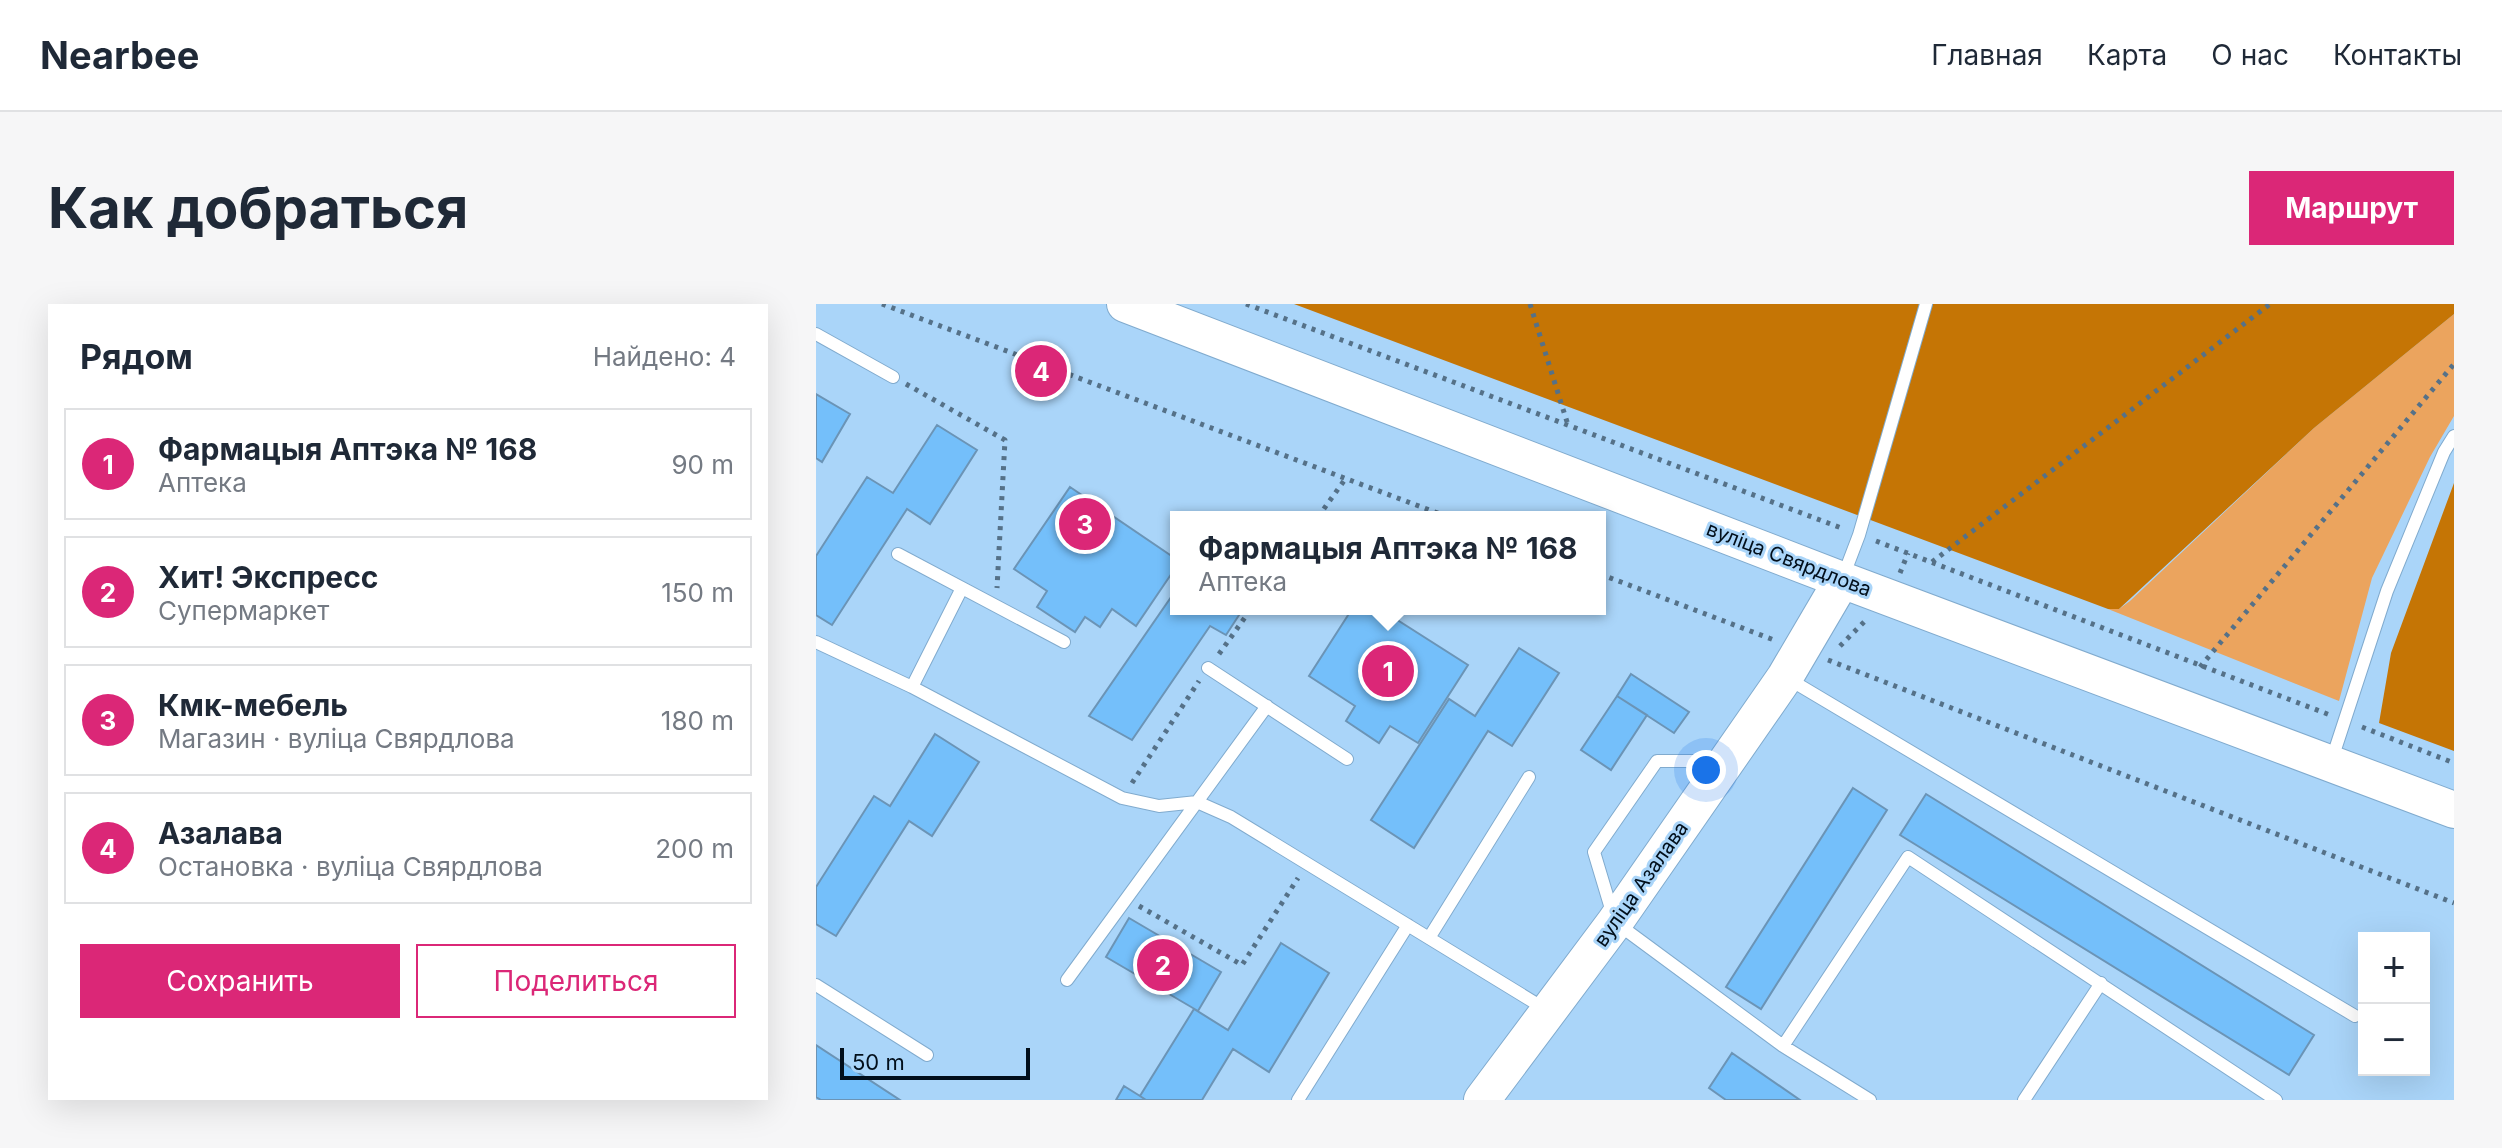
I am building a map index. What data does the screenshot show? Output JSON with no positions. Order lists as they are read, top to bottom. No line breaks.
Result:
{"streets":{"main road":["вуліца Свярдлова","вуліца Азалава"]},"crossings":[["вуліца Свярдлова","вуліца Азалава"]],"scale_bar":"50 m","page":{"header":"Nearbee","nav":["Главная","Карта","О нас","Контакты"],"buttons":["Маршрут",["Сохранить","Поделиться"]],"title":"Как добраться","heading":["Рядом","Найдено: 4"],"pins":["4","3","1","2"],"list":[{"mark":"1","name":"Фармацыя Аптэка № 168","note":"Аптека","value":"90 m"},{"mark":"2","name":"Хит! Экспресс","note":"Супермаркет","value":"150 m"},{"mark":"3","name":"Кмк-мебель","note":"Магазин · вуліца Свярдлова","value":"180 m"},{"mark":"4","name":"Азалава","note":"Остановка · вуліца Свярдлова","value":"200 m"}],"popup":["Фармацыя Аптэка № 168","Аптека"],"map_buttons":["+","−"],"scale":"50 m"}}
